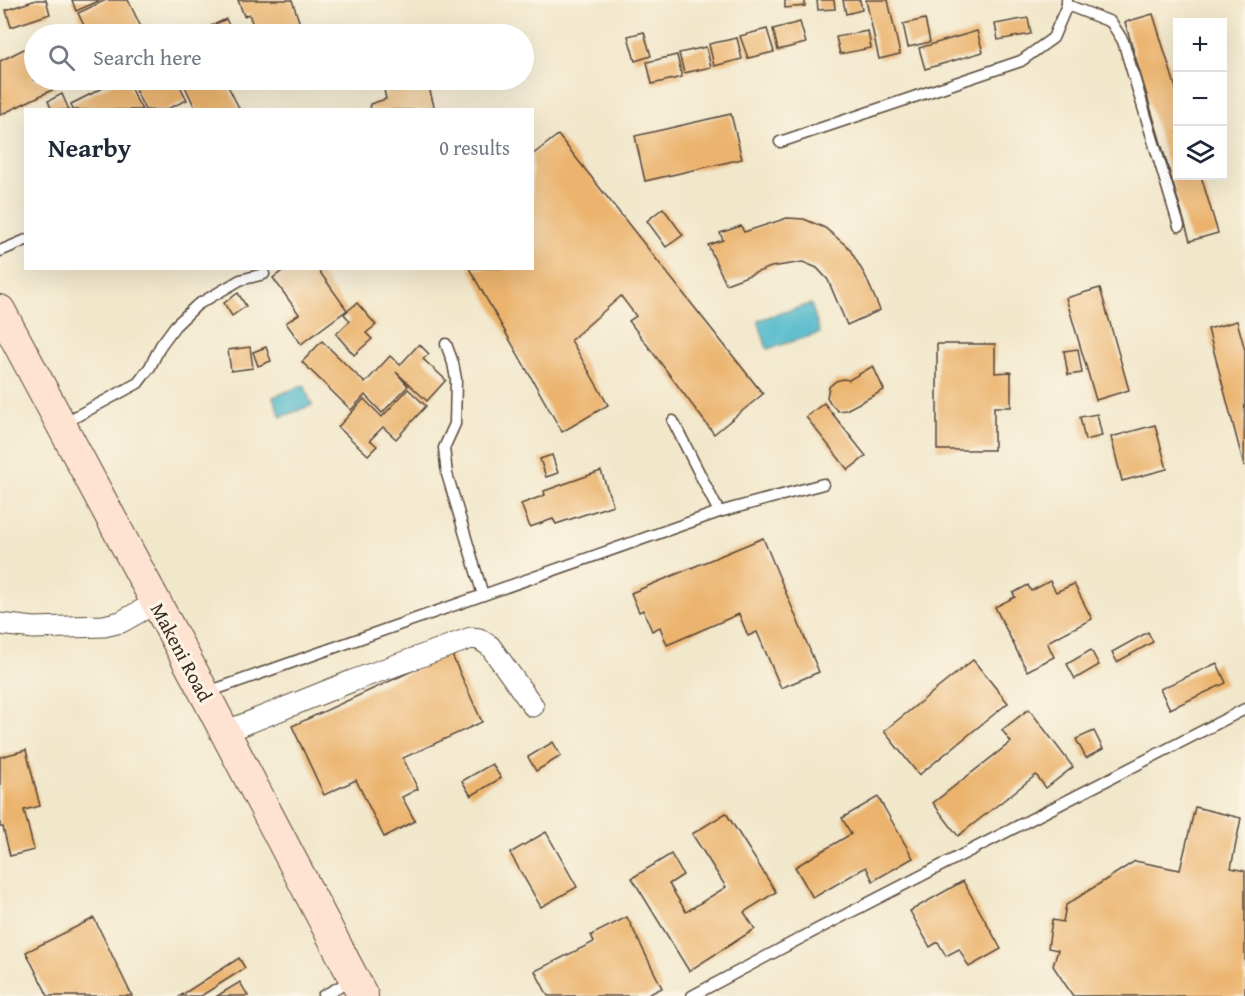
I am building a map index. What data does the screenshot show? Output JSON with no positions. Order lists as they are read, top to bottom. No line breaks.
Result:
{"streets":{"main road":["Makeni Road"]},"page":{"map_buttons":["+","−"],"search":"Search here","heading":["Nearby","0 results"]}}
